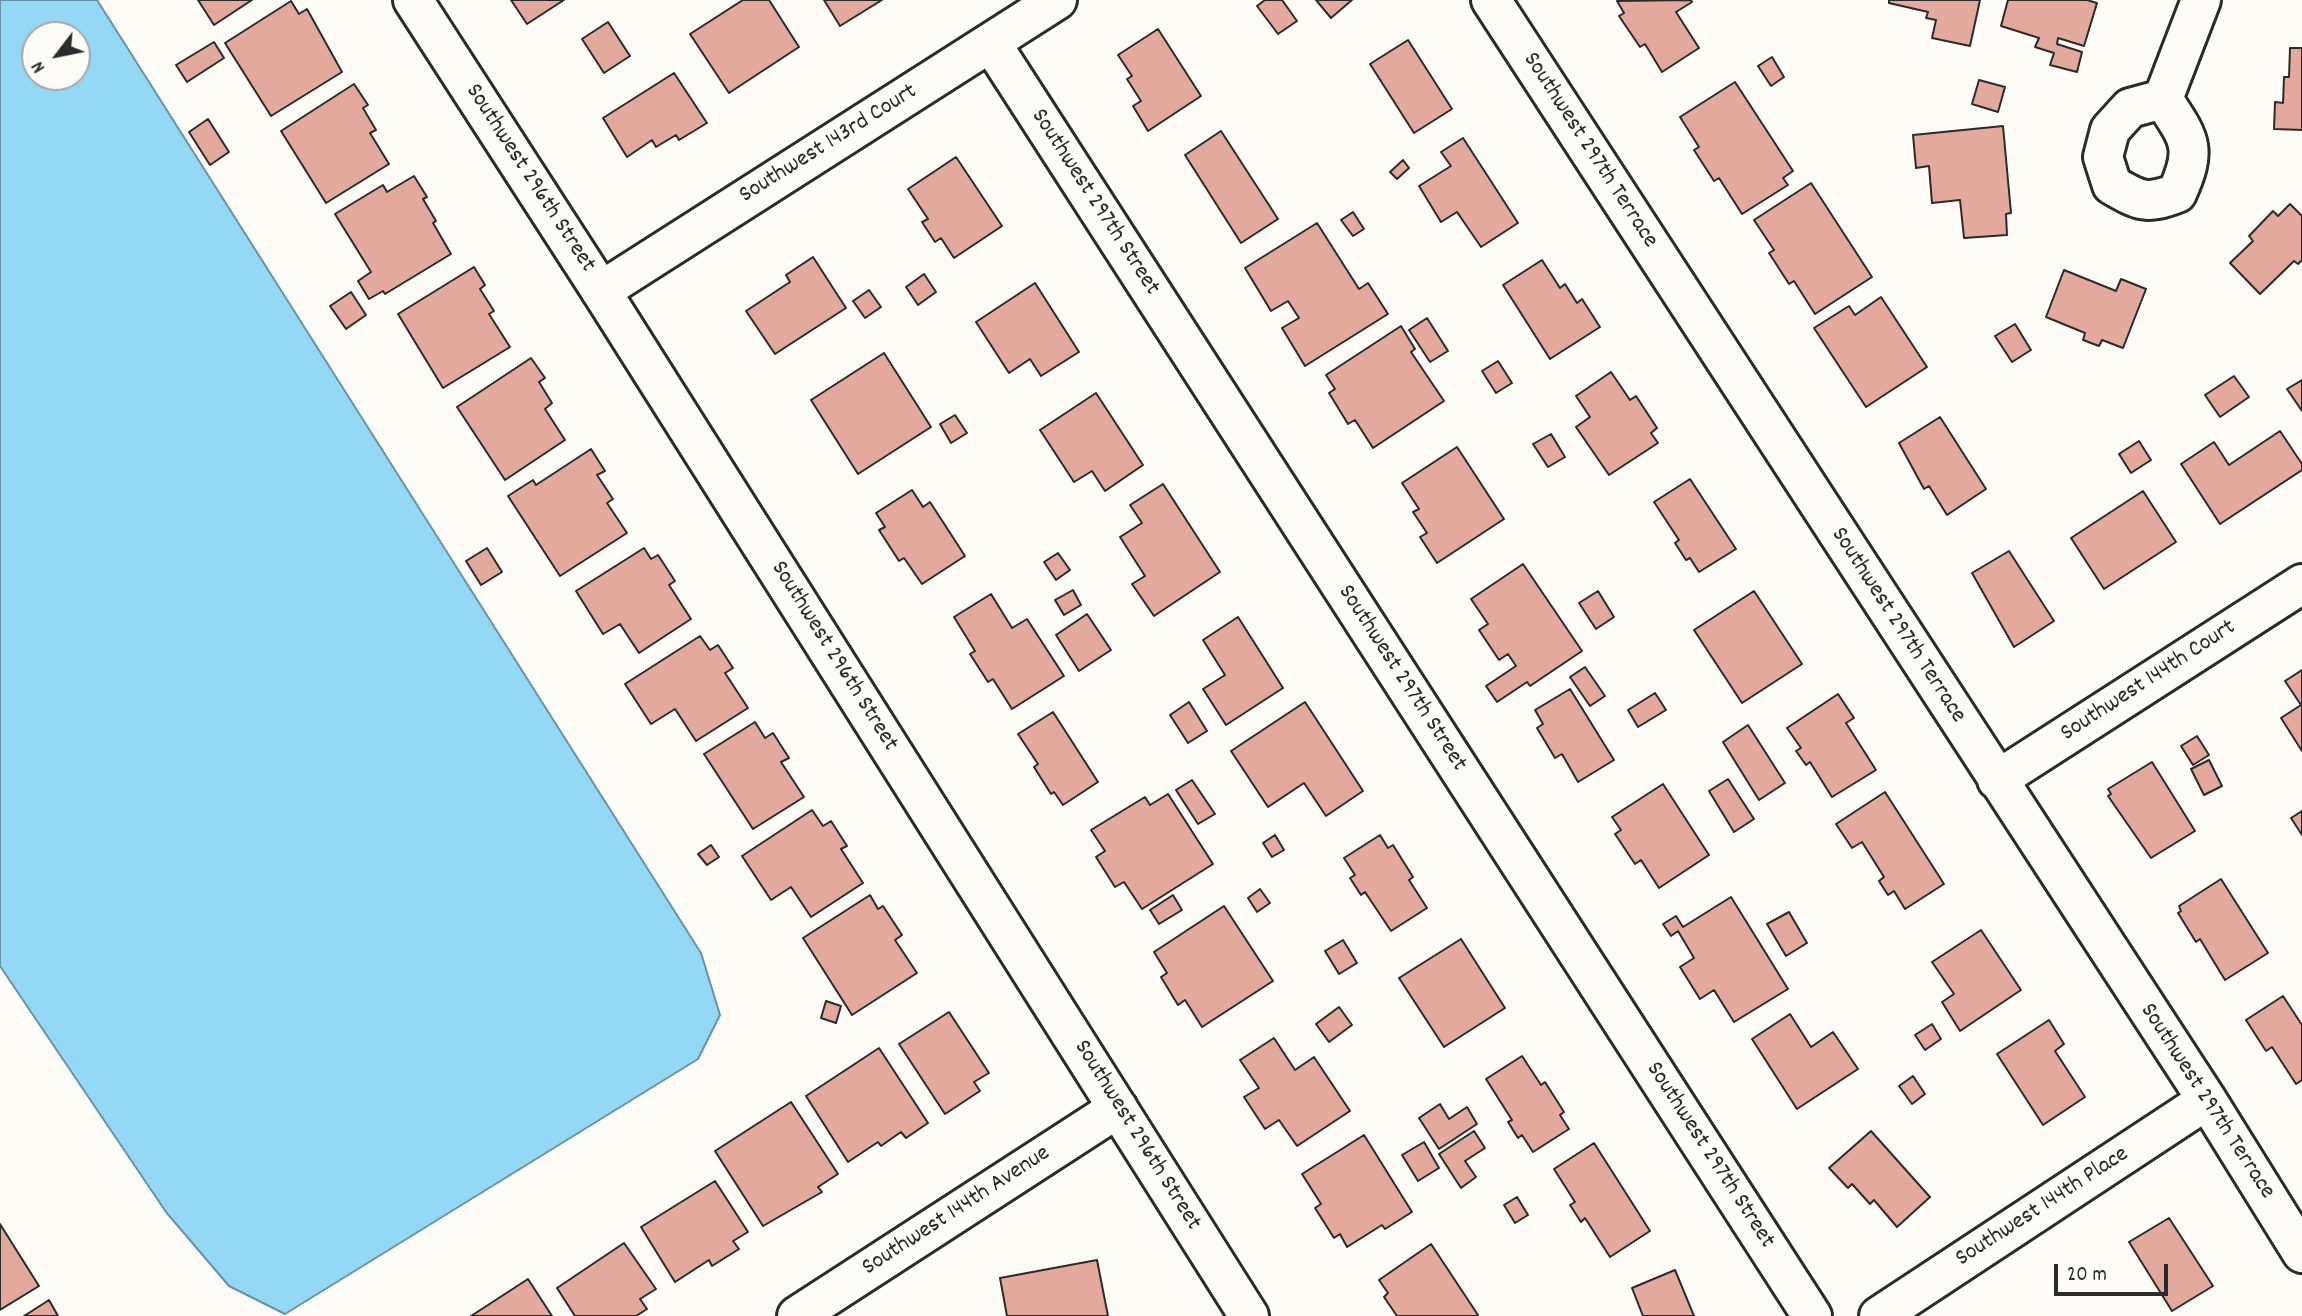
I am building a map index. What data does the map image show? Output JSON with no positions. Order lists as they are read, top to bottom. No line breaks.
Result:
{"streets":{"street":["Southwest 143rd Court","Southwest 297th Terrace","Southwest 296th Street","Southwest 297th Street","Southwest 144th Court","Southwest 144th Place","Southwest 144th Avenue"]},"crossings":[["Southwest 143rd Court","Southwest 296th Street"],["Southwest 143rd Court","Southwest 297th Street"],["Southwest 297th Terrace","Southwest 144th Court"],["Southwest 297th Terrace","Southwest 144th Place"],["Southwest 296th Street","Southwest 144th Avenue"]],"scale_bar":"20 m","north":"bottom left"}
